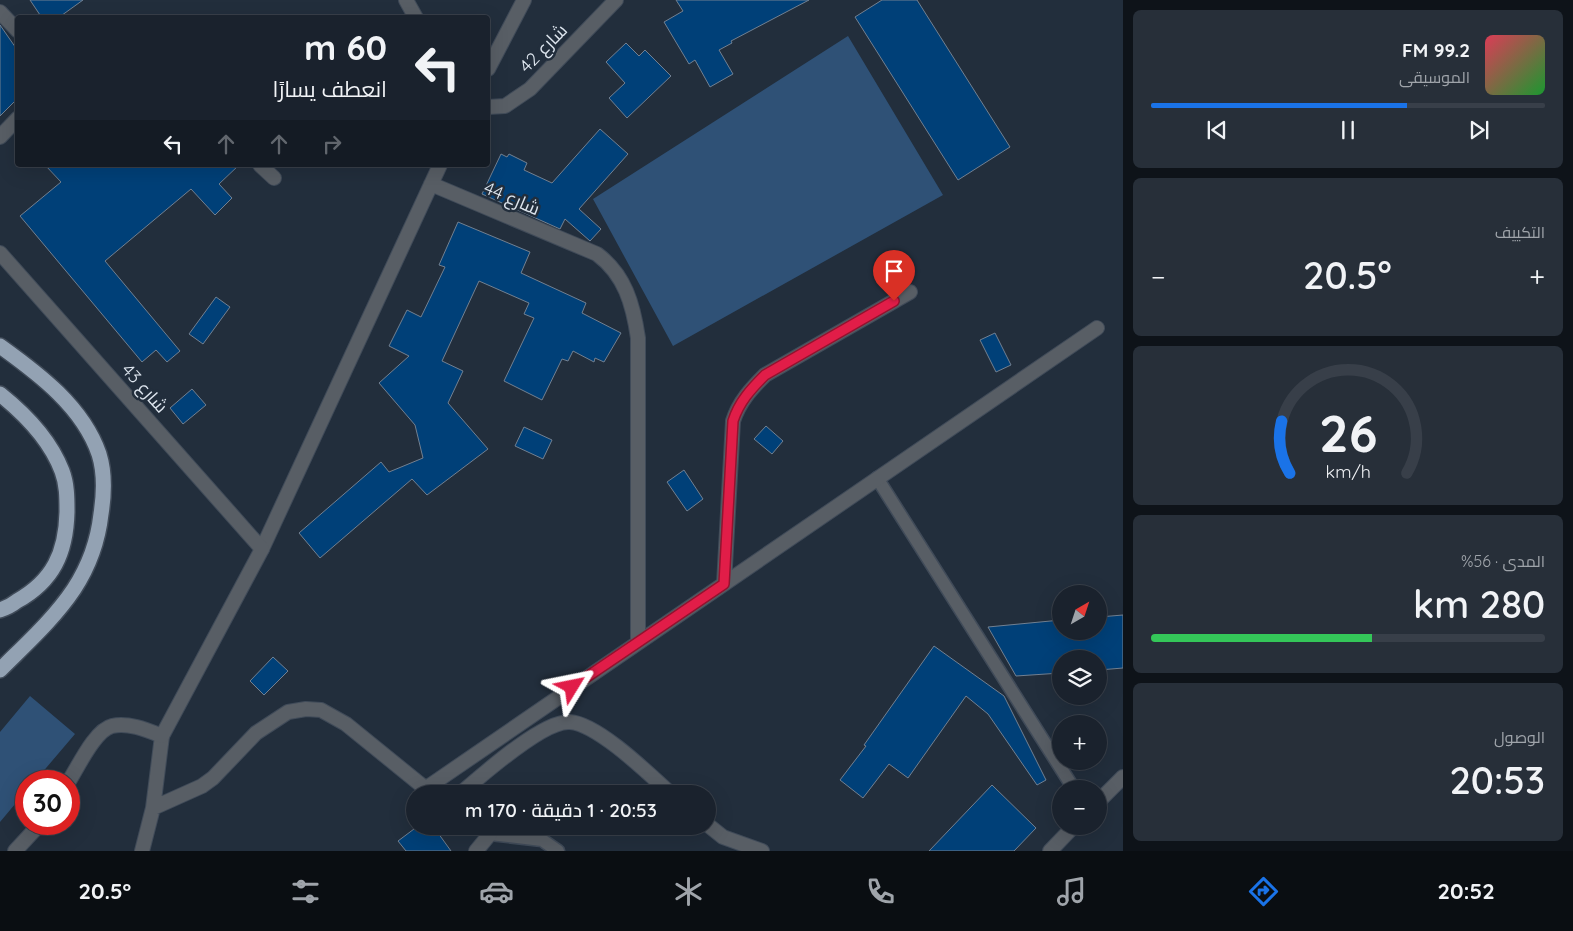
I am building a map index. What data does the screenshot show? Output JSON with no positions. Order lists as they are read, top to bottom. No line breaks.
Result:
{"streets":{"street":["شارع 42","شارع 44","شارع 43"]},"north":"top right","page":{"turn":["60 m","انعطف يسارًا"],"song":["99.2 FM","الموسيقى"],"tile":["التكييف",["المدى · 56%","280 km"],["الوصول","20:53"]],"heat":["−","20.5°","+"],"map_buttons":["+","−"],"limit":"30","trip":"20:53 · 1 دقيقة · 170 m","tabs":["20:52","20.5°"],"gauge":["26","km/h"]}}
